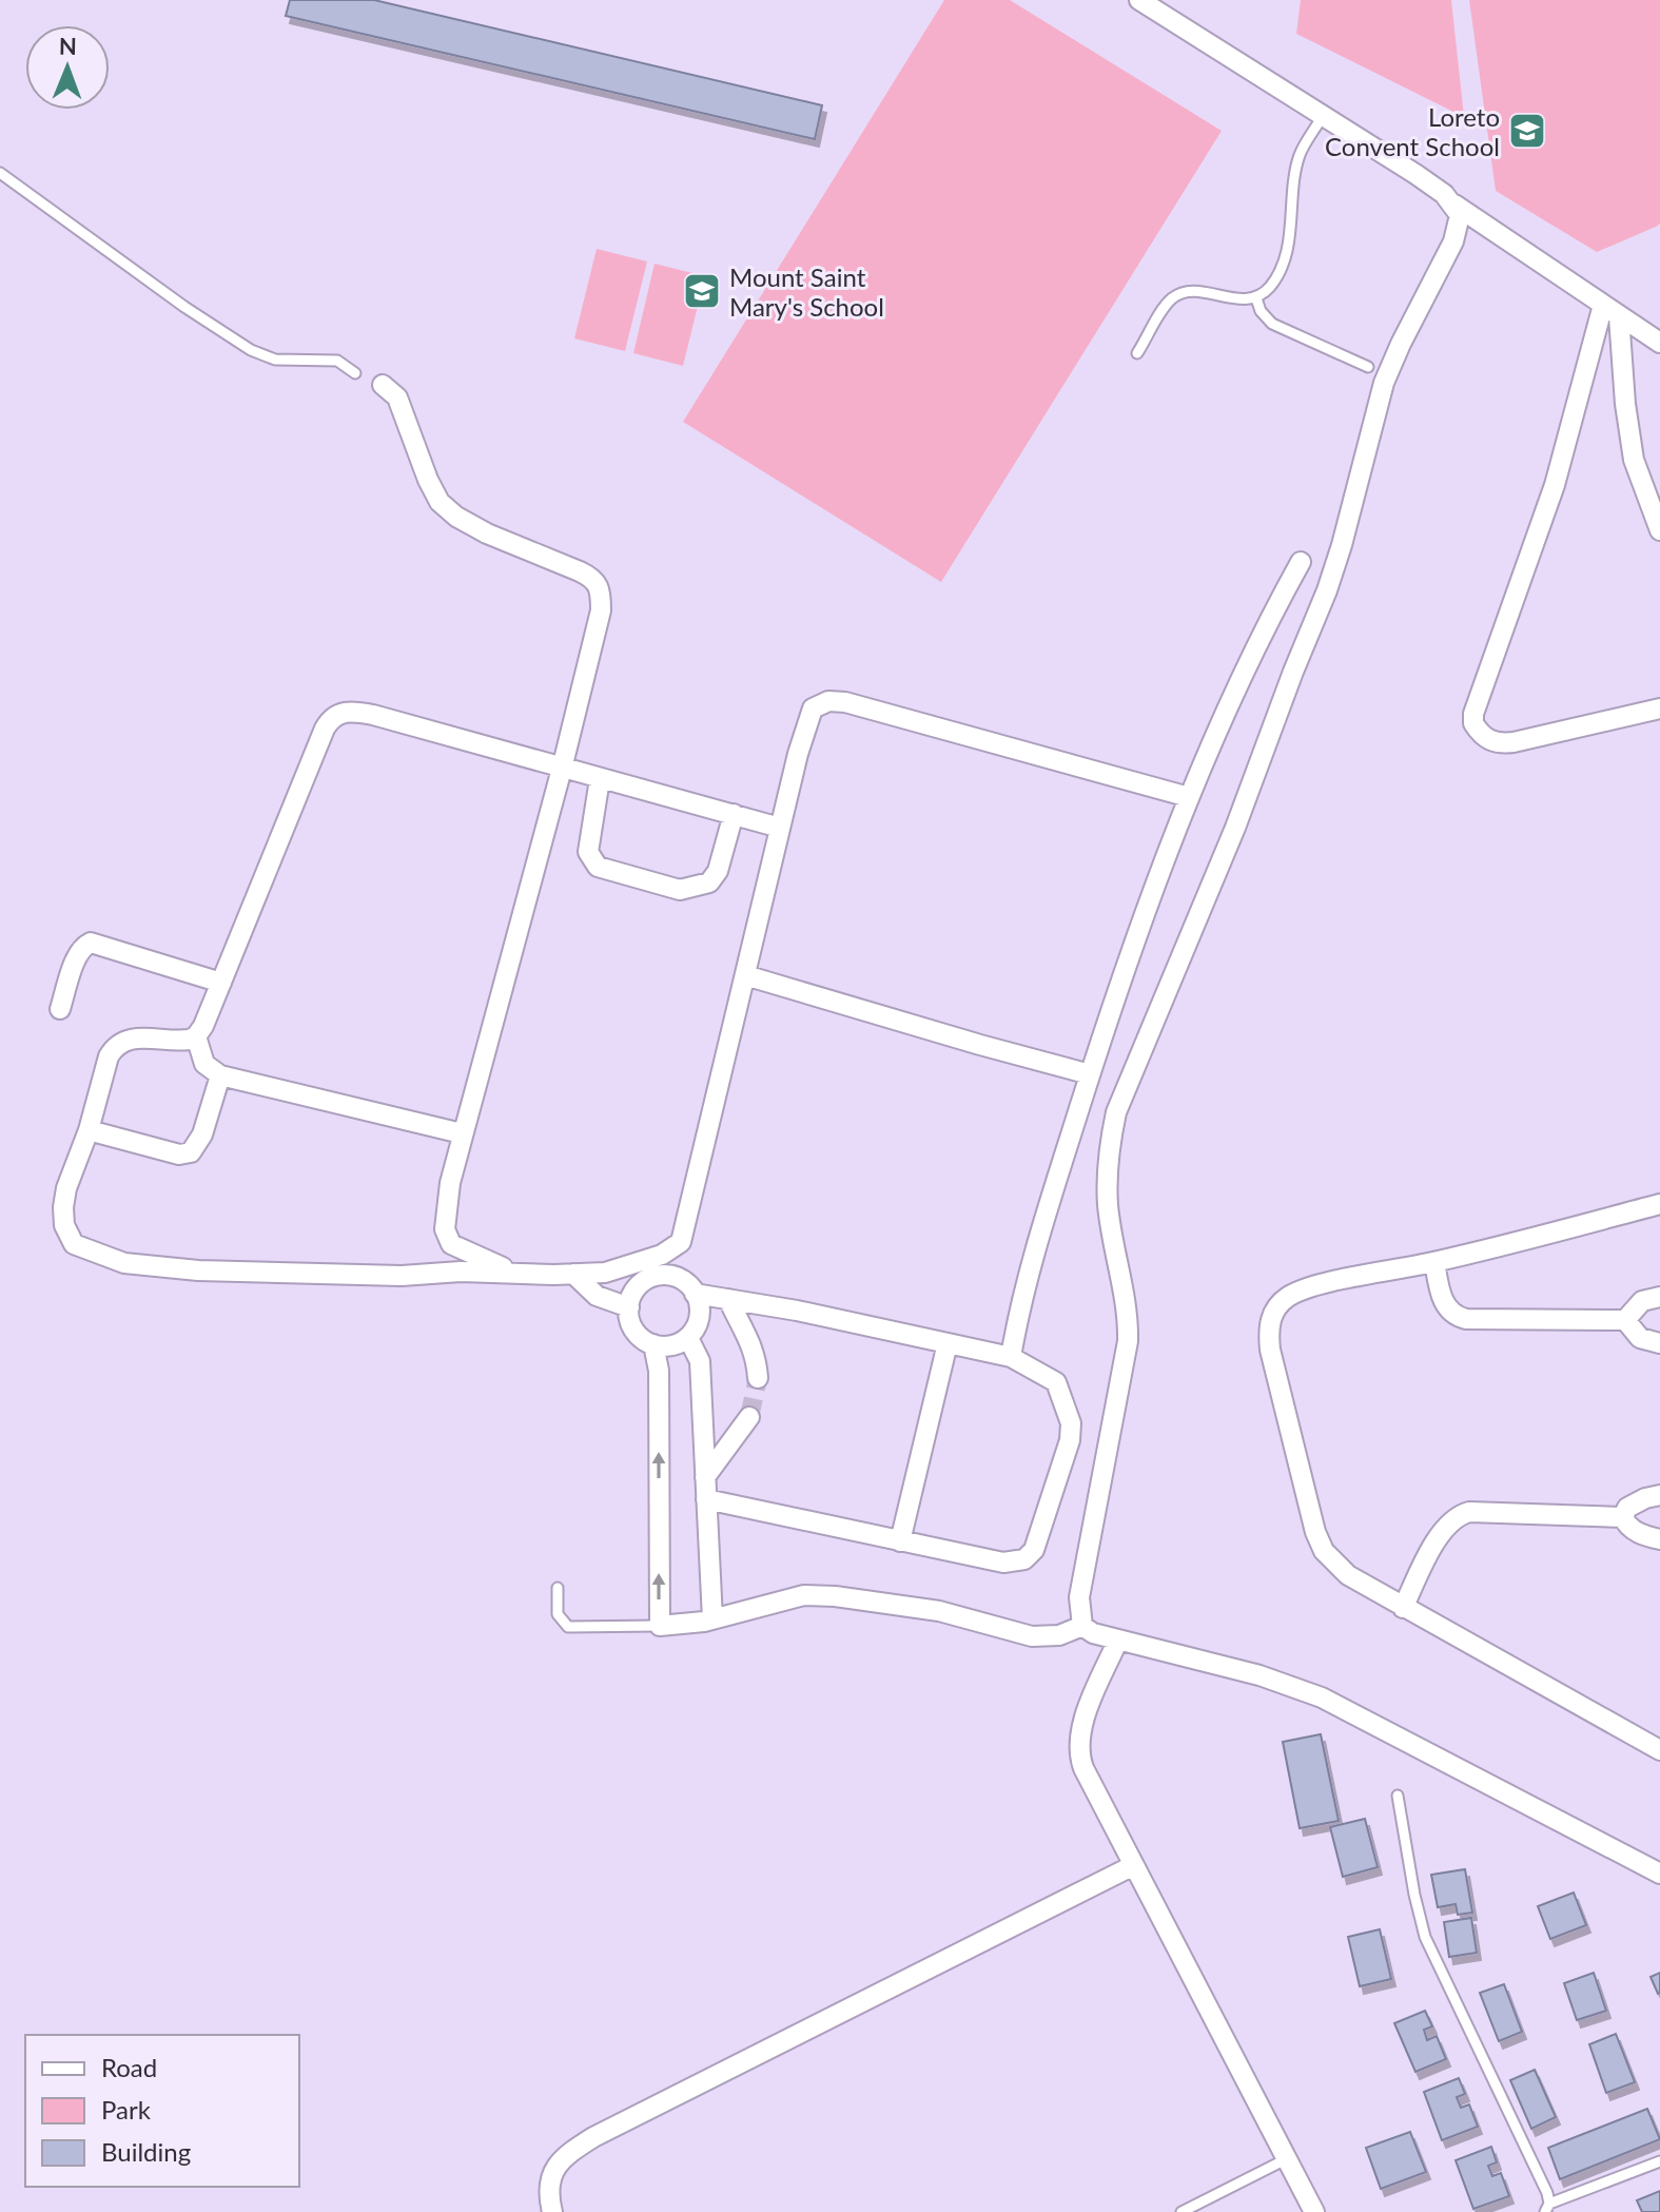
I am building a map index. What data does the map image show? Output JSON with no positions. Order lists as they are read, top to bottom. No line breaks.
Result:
{"places":{"school or university":["Loreto Convent School","Mount Saint Mary's School"]},"legend":["Road","Park","Building"],"north":"top"}
